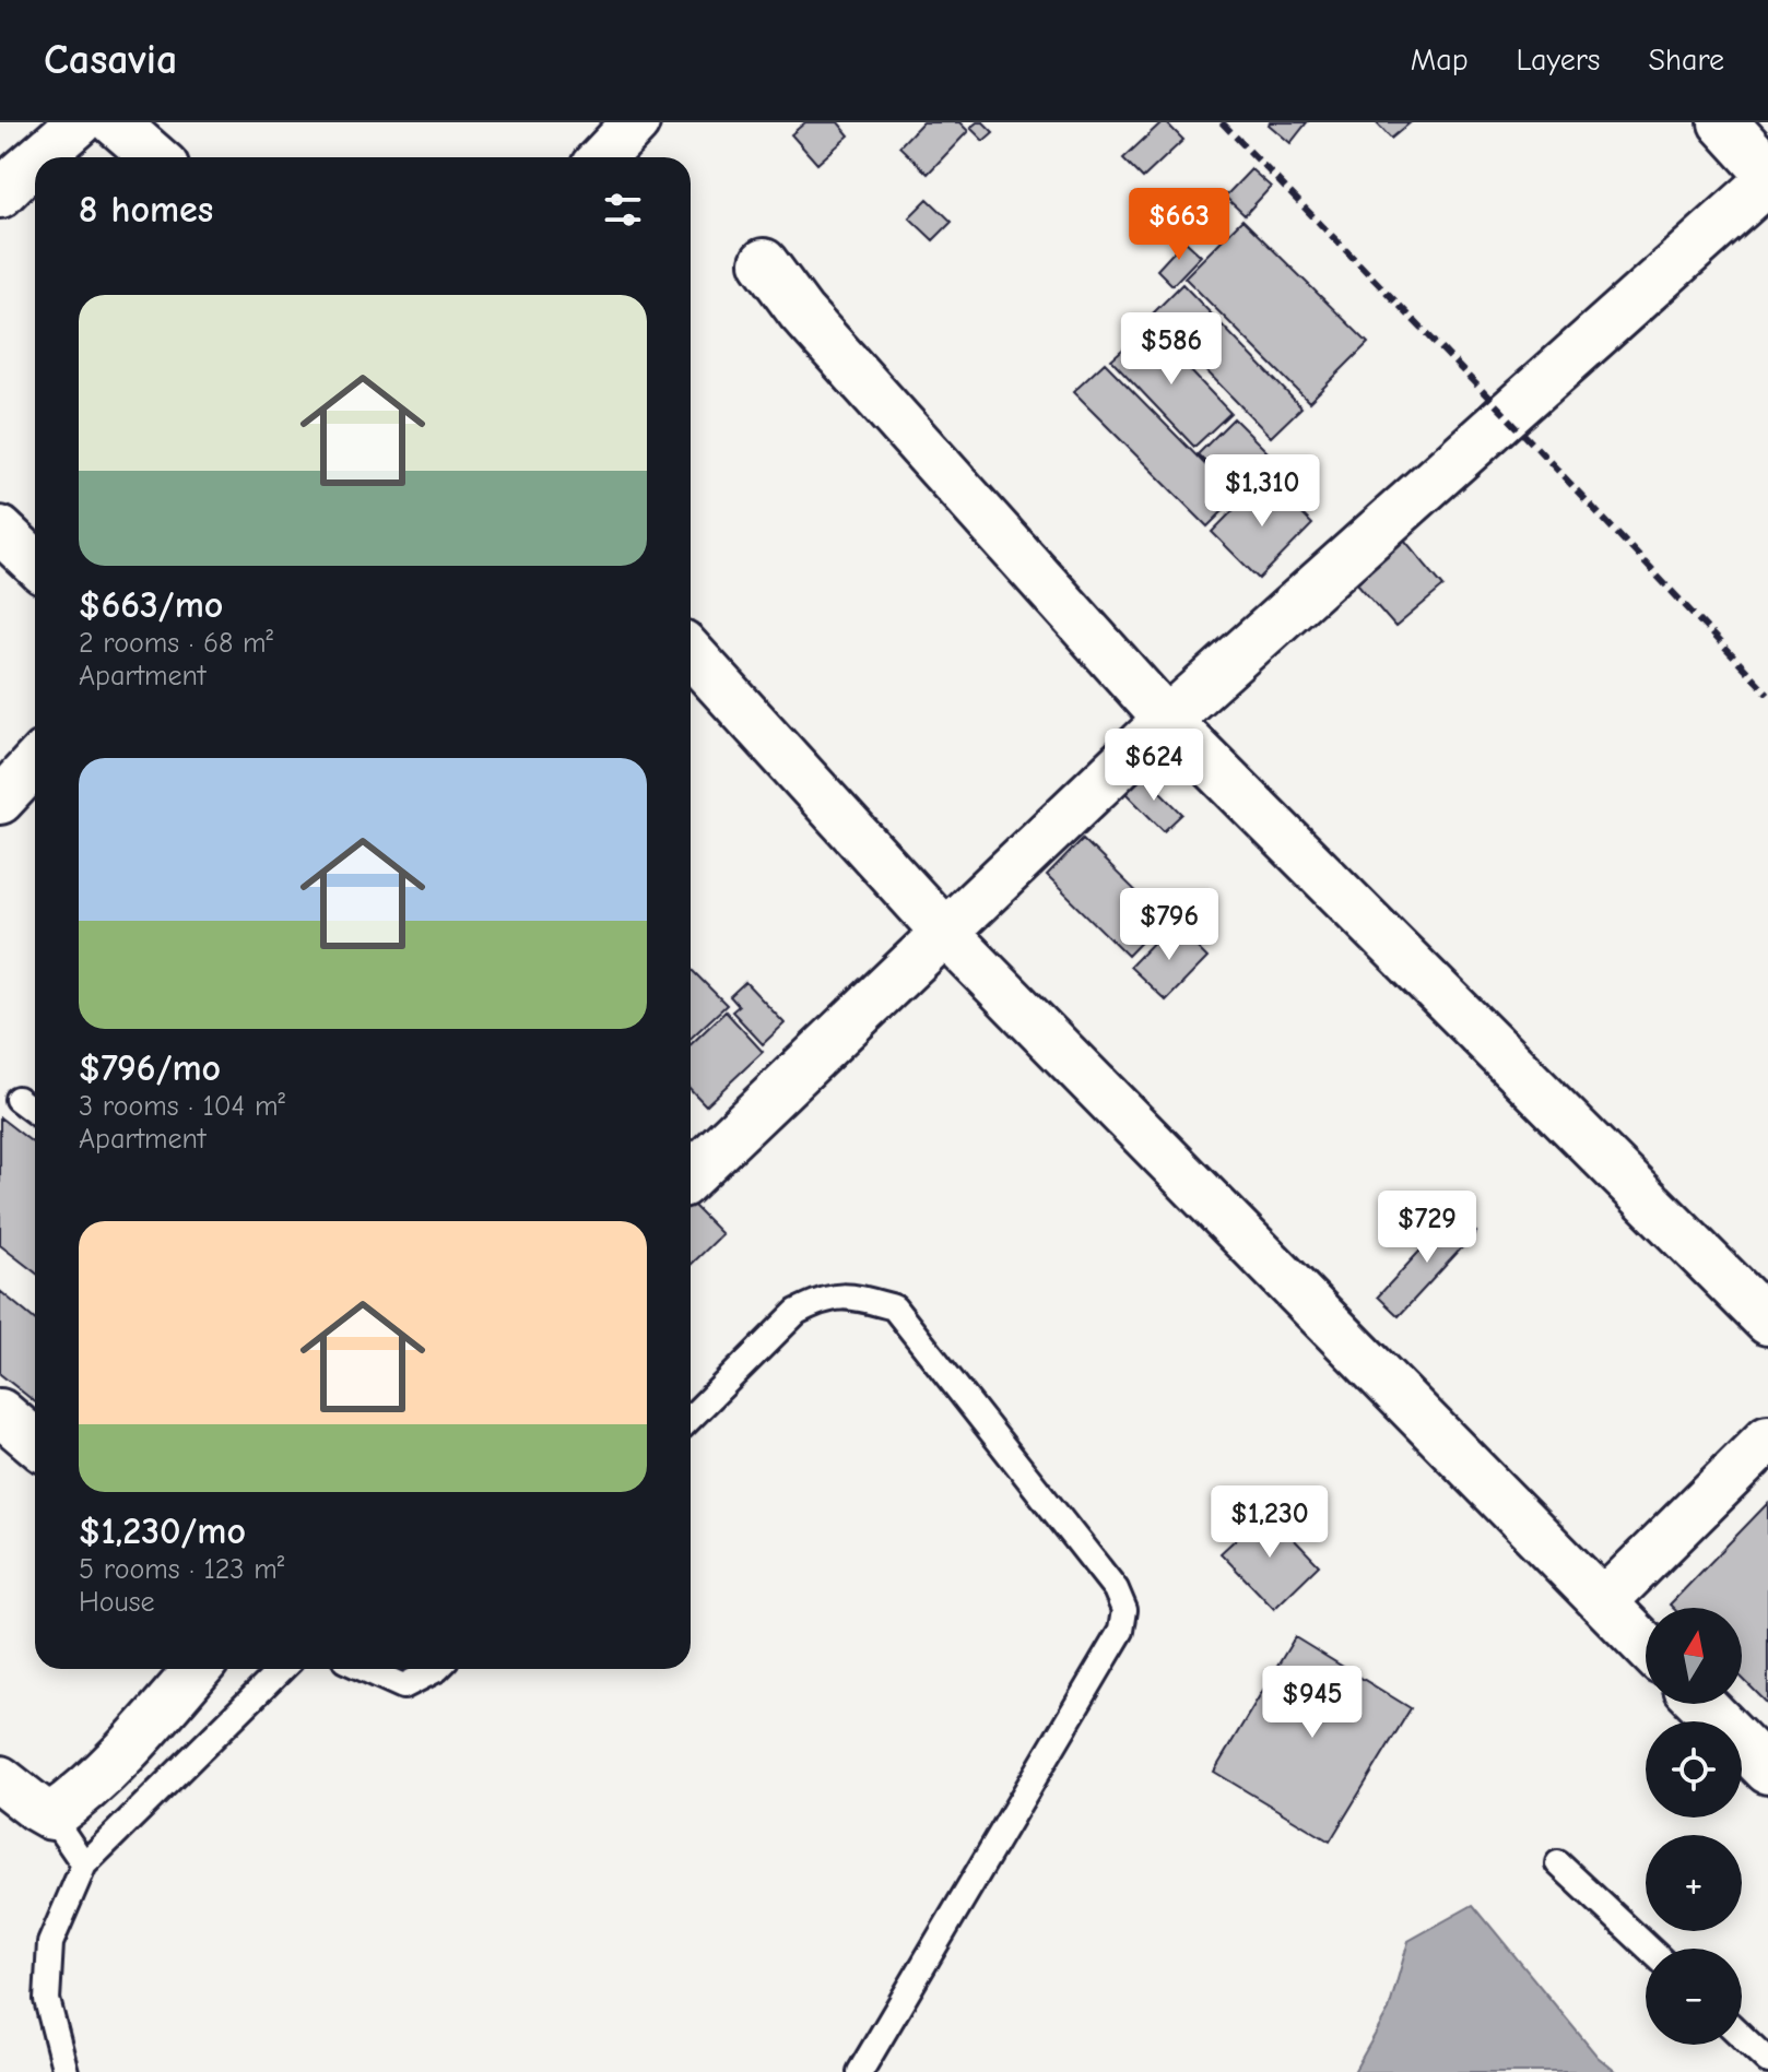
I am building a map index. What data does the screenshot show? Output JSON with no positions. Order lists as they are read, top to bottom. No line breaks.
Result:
{"north":"top","page":{"header":"Casavia","nav":["Map","Layers","Share"],"heading":"8 homes","price":["$663","$586","$1,310","$624","$796","$729","$1,230","$945"],"list":[{"name":"$663/mo","note":"2 rooms · 68 m² · Apartment"},{"name":"$796/mo","note":"3 rooms · 104 m² · Apartment"},{"name":"$1,230/mo","note":"5 rooms · 123 m² · House"}],"map_buttons":["+","−"]}}
